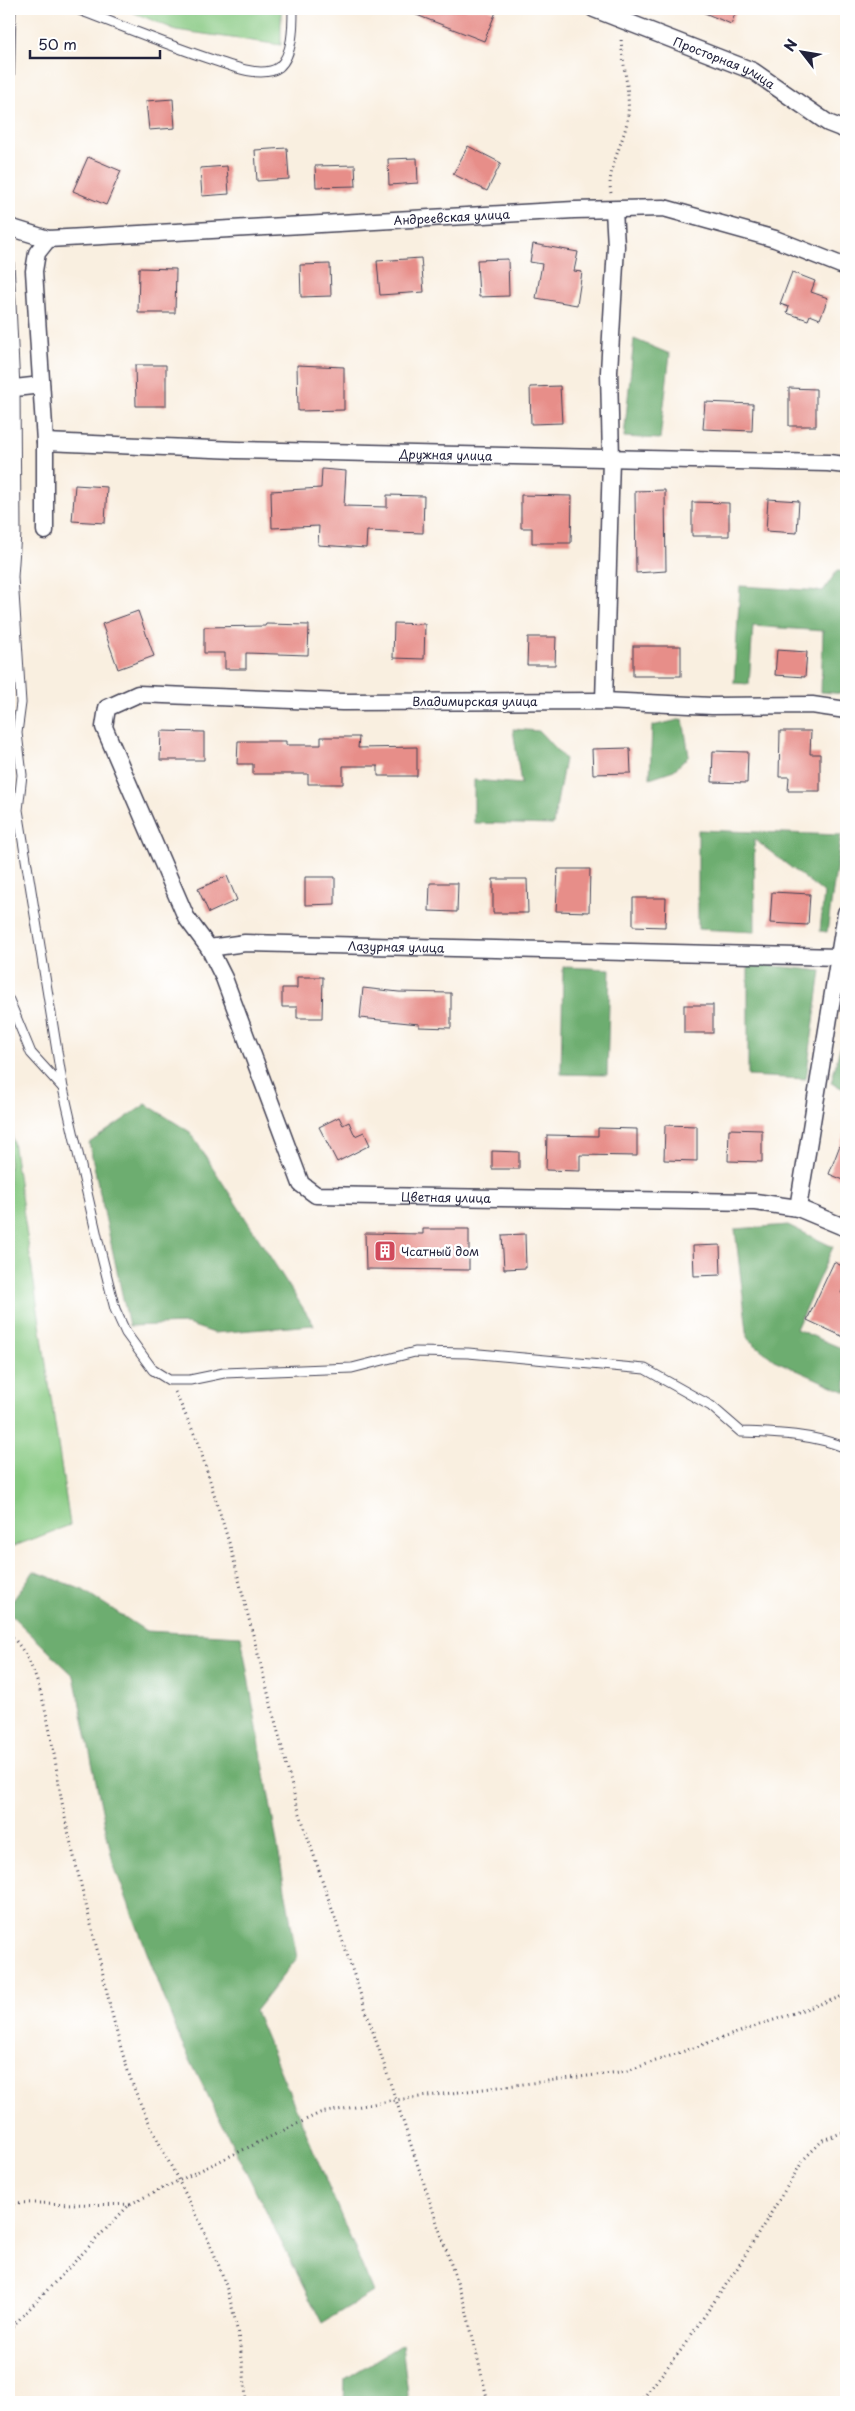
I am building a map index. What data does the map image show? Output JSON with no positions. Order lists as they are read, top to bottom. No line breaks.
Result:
{"streets":{"street":["Просторная улица","Андреевская улица","Дружная улица","Владимирская улица","Лазурная улица","Цветная улица"]},"crossings":[["Владимирская улица","Лазурная улица"],["Владимирская улица","Цветная улица"],["Лазурная улица","Цветная улица"]],"places":{"building":["Чсатный дом"]},"scale_bar":"50 m","north":"top left"}
